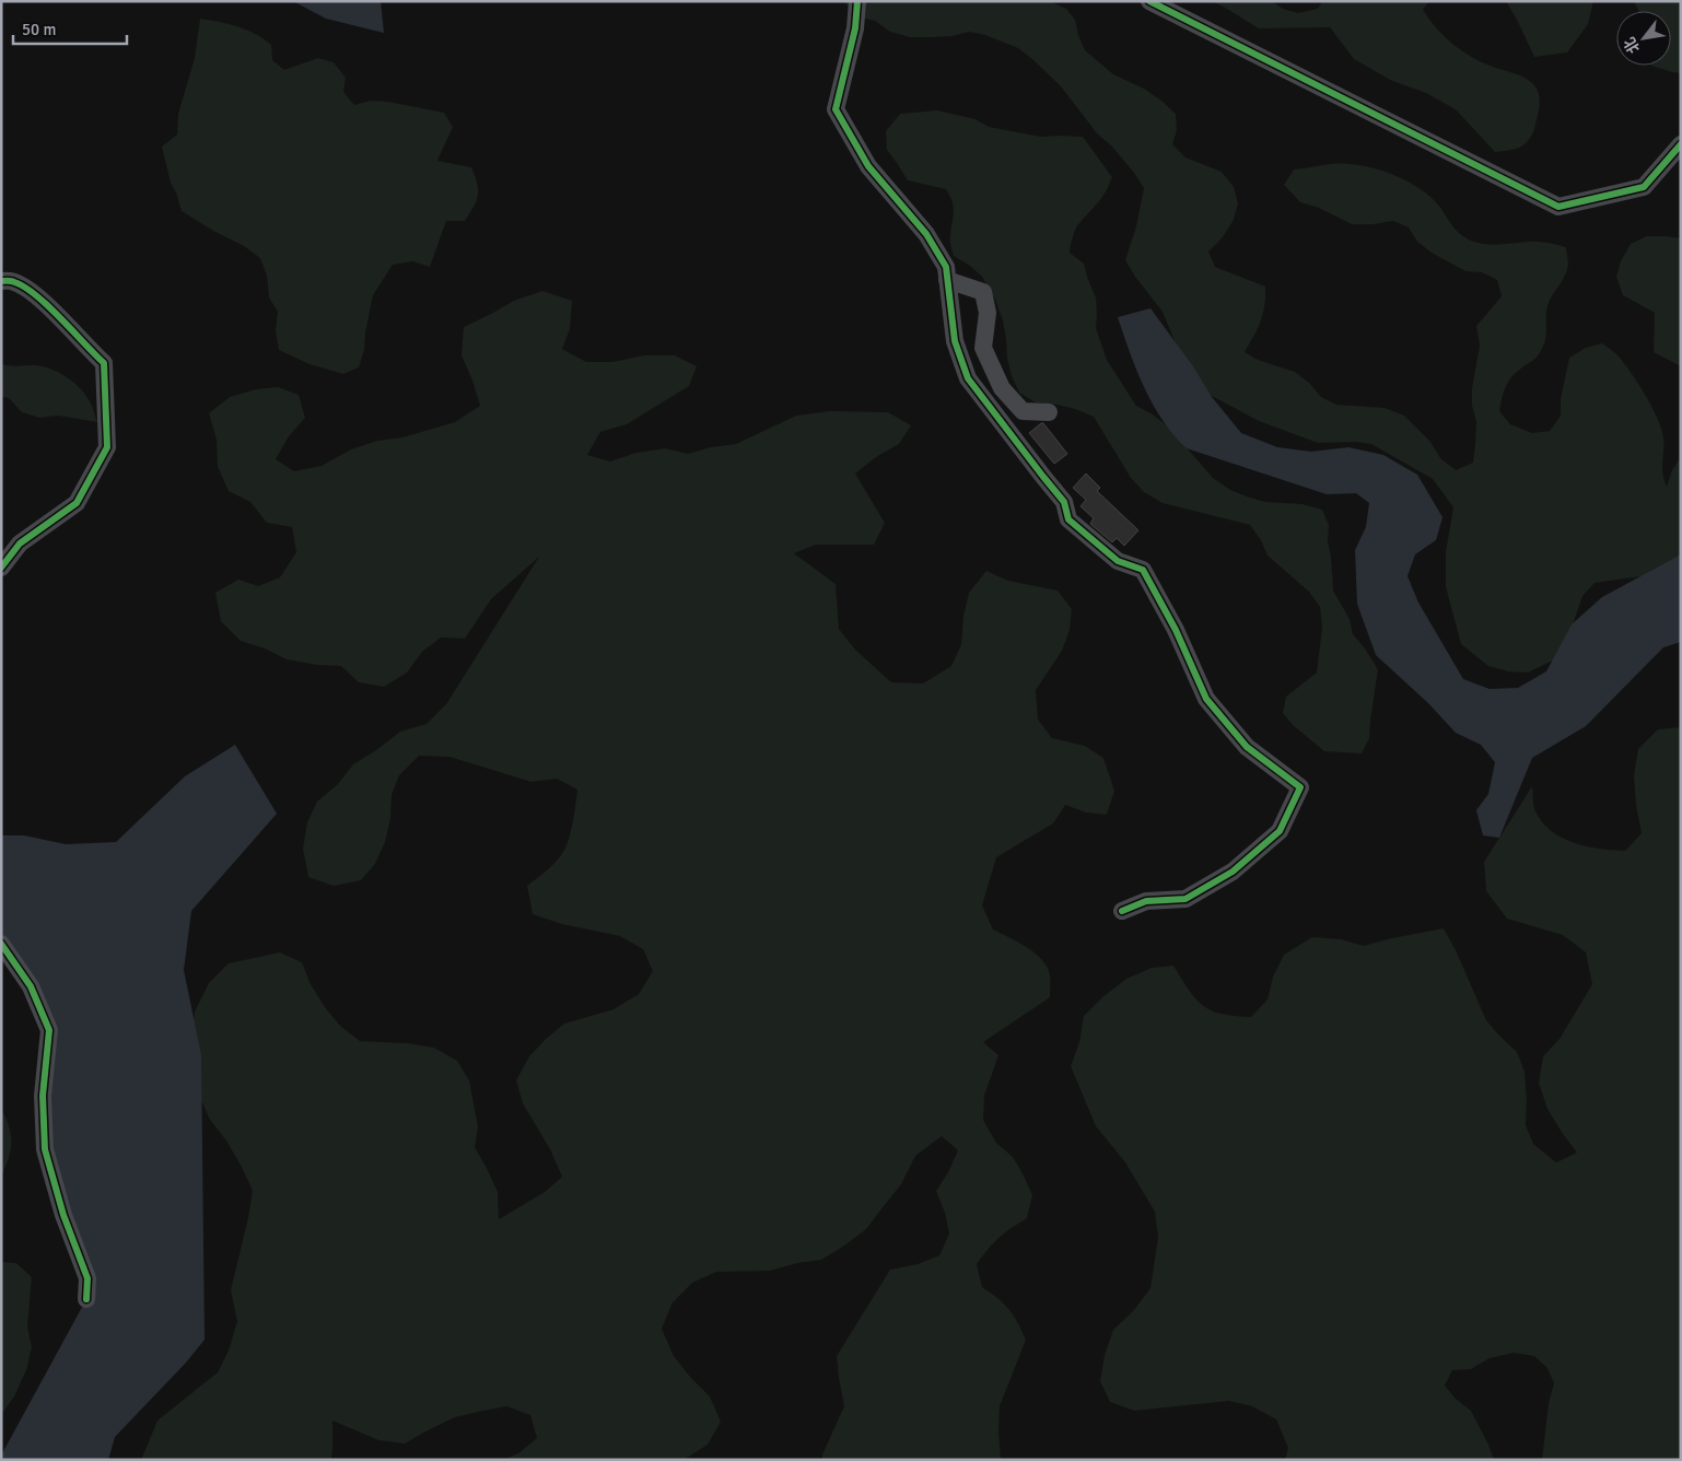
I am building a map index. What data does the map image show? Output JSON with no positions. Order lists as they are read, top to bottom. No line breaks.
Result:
{"scale_bar":"50 m","north":"bottom left"}
